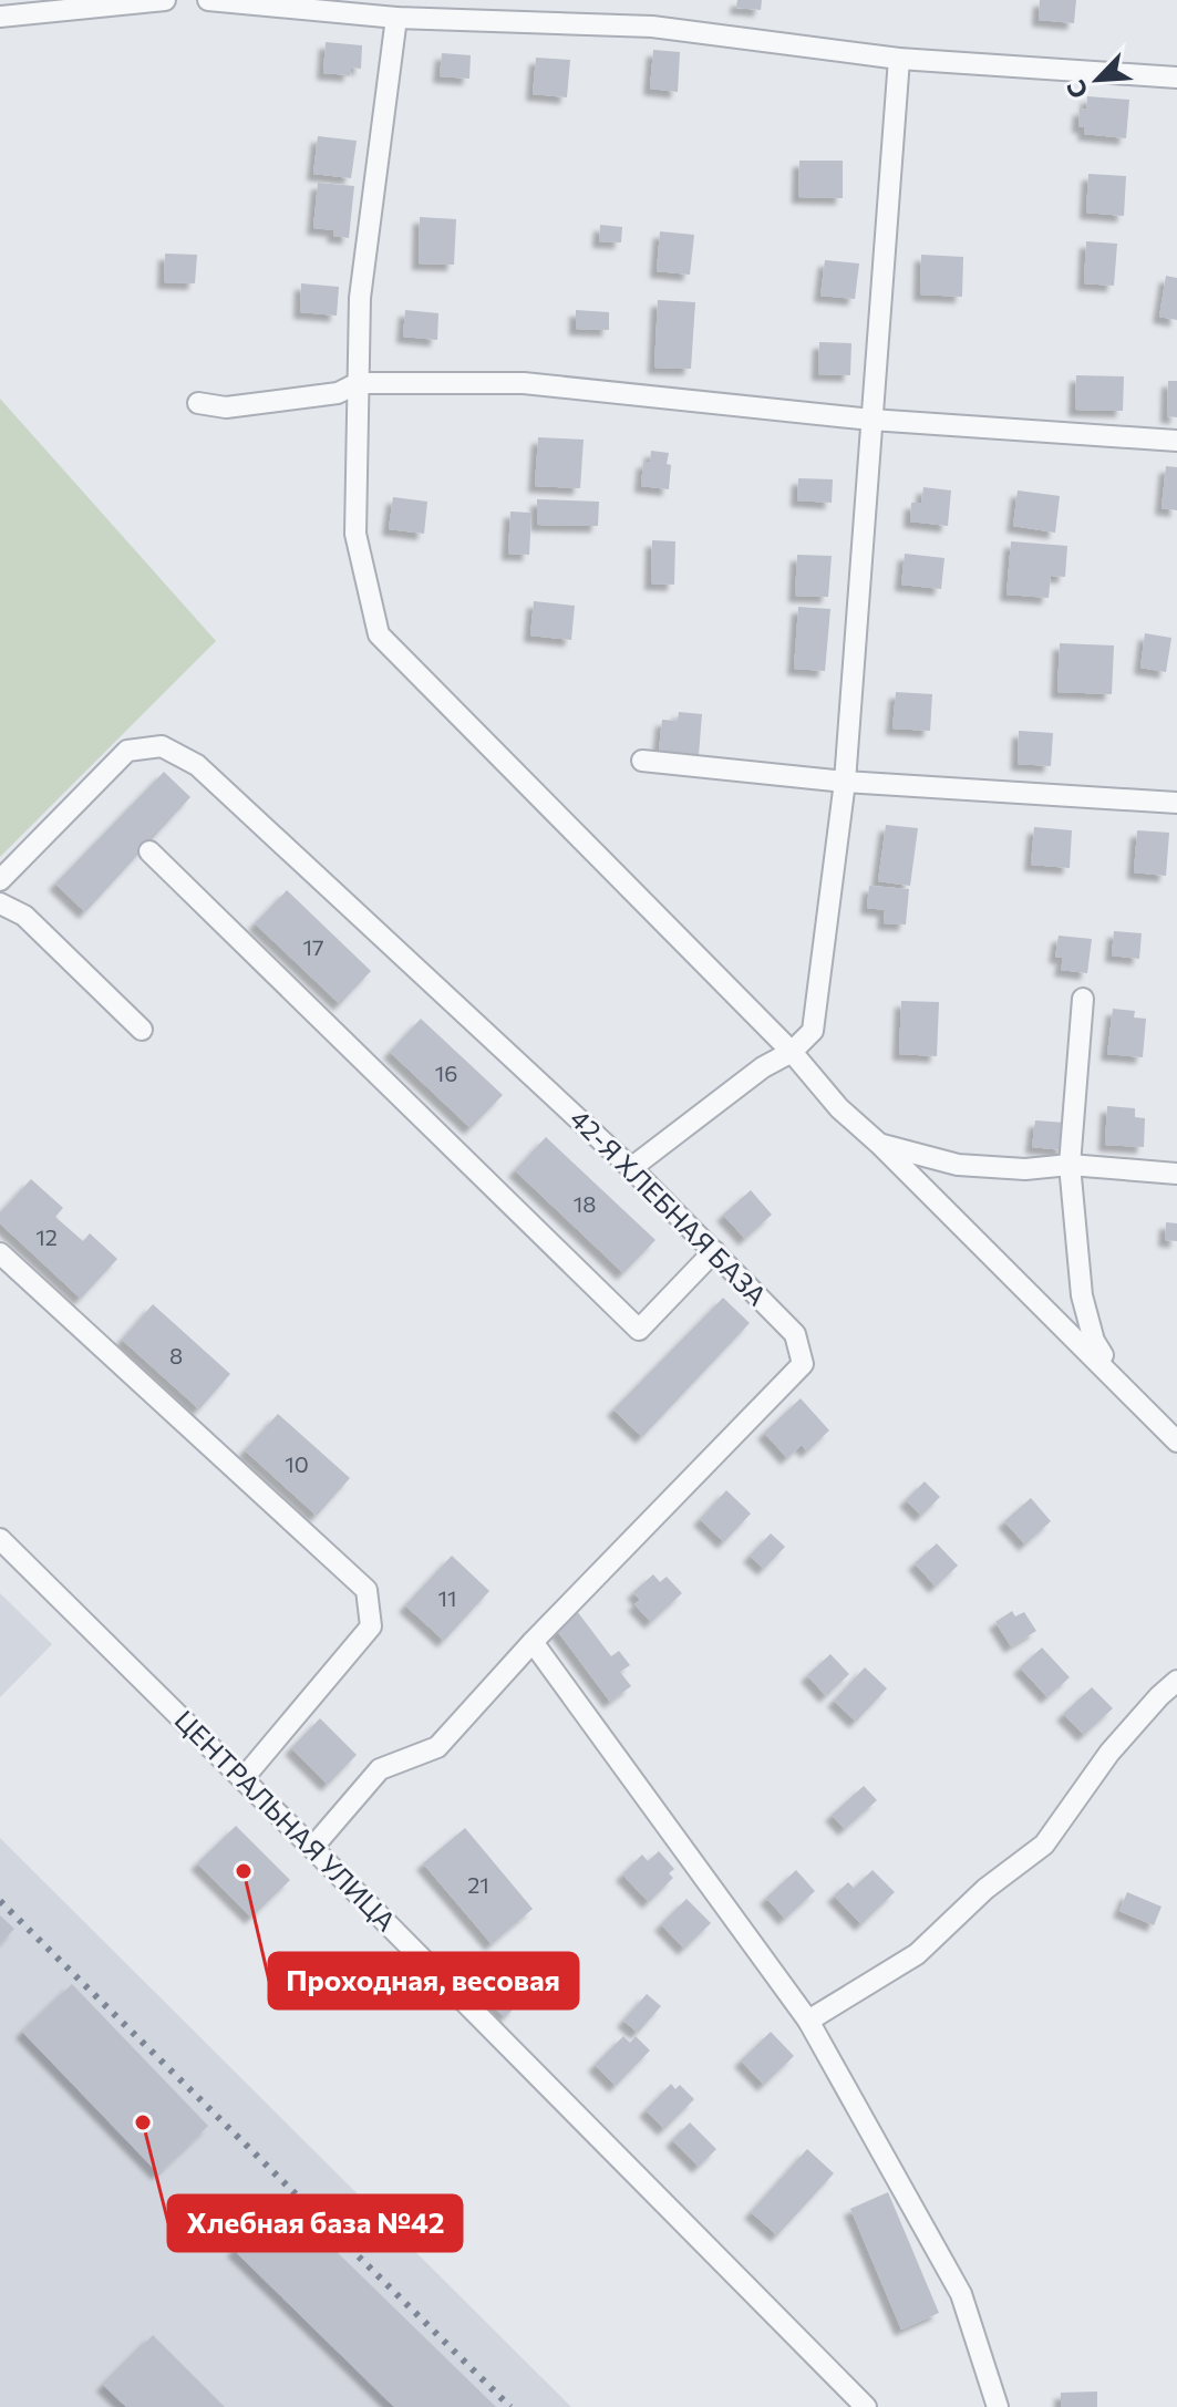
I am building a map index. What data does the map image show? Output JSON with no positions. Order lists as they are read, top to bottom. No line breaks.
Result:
{"streets":{"street":["42-Я ХЛЕБНАЯ БАЗА","ЦЕНТРАЛЬНАЯ УЛИЦА"]},"crossings":[["42-Я ХЛЕБНАЯ БАЗА","ЦЕНТРАЛЬНАЯ УЛИЦА"]],"places":["Проходная, весовая","Хлебная база №42"],"house_numbers":["17","16","18","12","8","10","11","21"],"north":"bottom left"}
